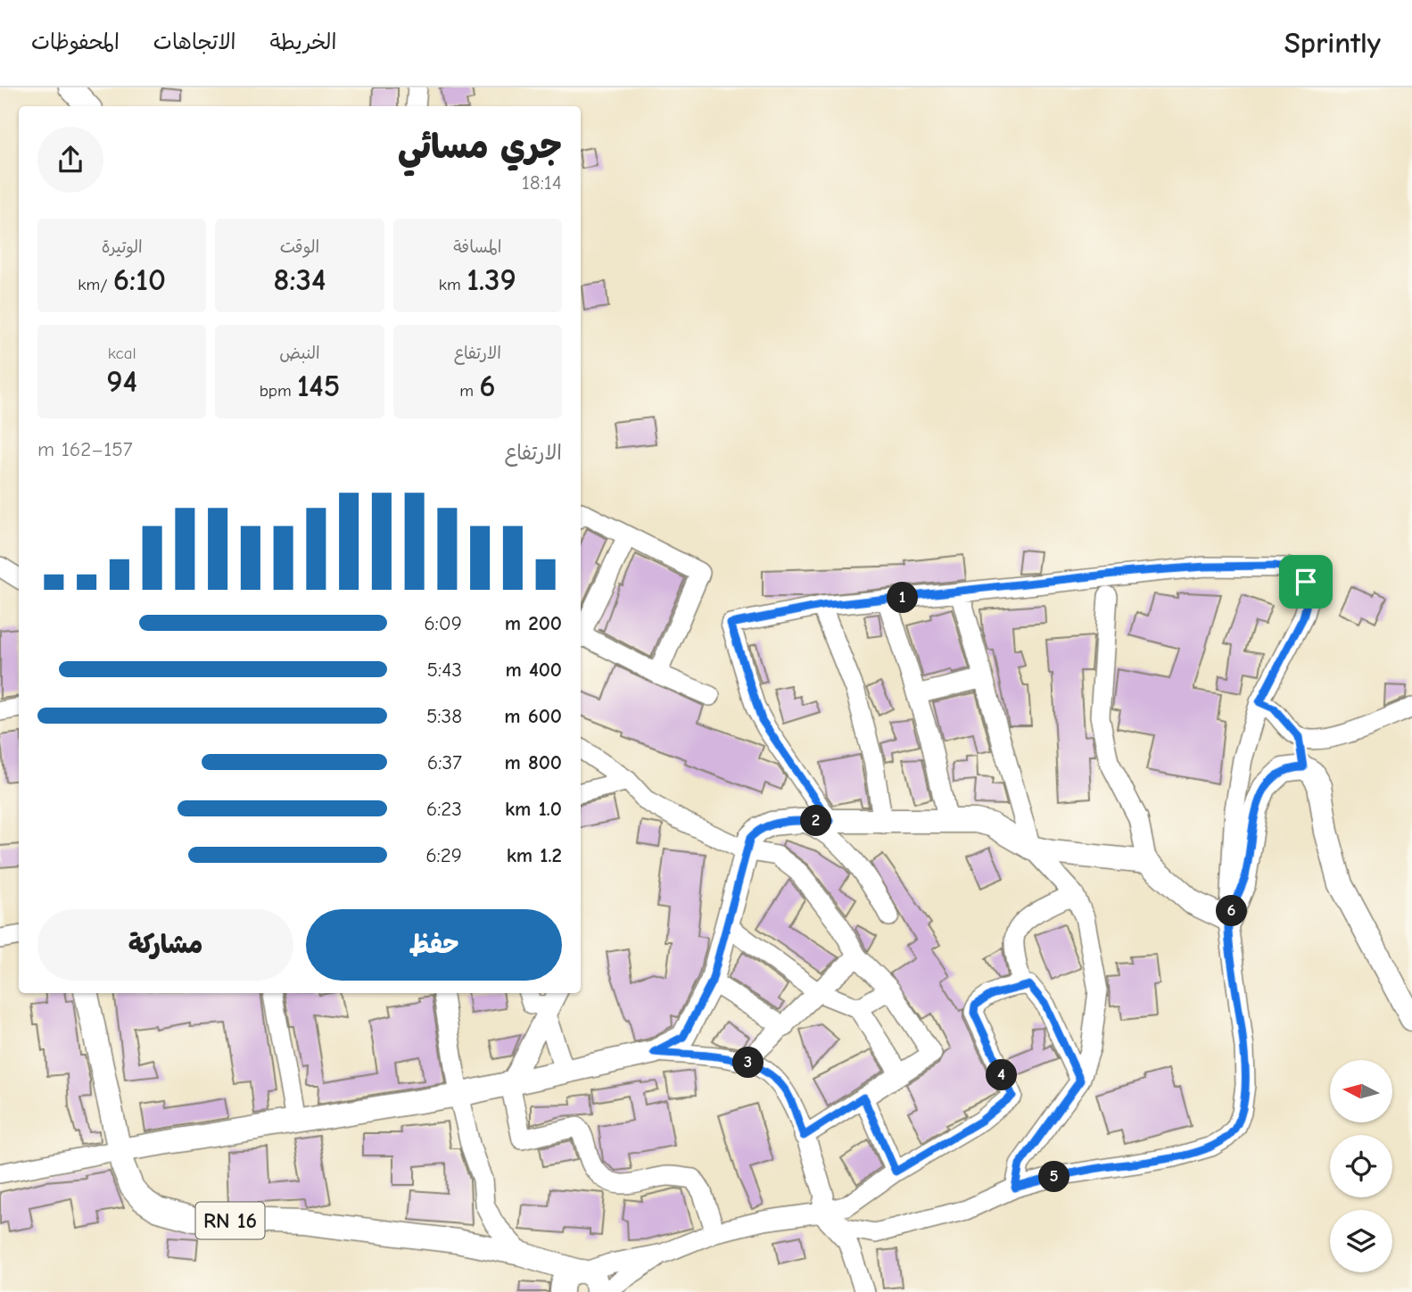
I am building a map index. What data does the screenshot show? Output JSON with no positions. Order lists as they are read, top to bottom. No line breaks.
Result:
{"streets":{"main road":["RN 16"]},"north":"left","page":{"header":"Sprintly","nav":["الخريطة","الاتجاهات","المحفوظات"],"heading":["جري مسائي","18:14"],"stats":[["المسافة","1.39 km"],["الوقت","8:34"],["الوتيرة","6:10 /km"],["الارتفاع","6 m"],["النبض","145 bpm"],["kcal","94"]],"chart":["الارتفاع","157–162 m"],"pins":["1","2","6","3","4","5"],"list":[{"name":"200 m","note":"6:09"},{"name":"400 m","note":"5:43"},{"name":"600 m","note":"5:38"},{"name":"800 m","note":"6:37"},{"name":"1.0 km","note":"6:23"},{"name":"1.2 km","note":"6:29"}],"buttons":["حفظ","مشاركة"]}}
